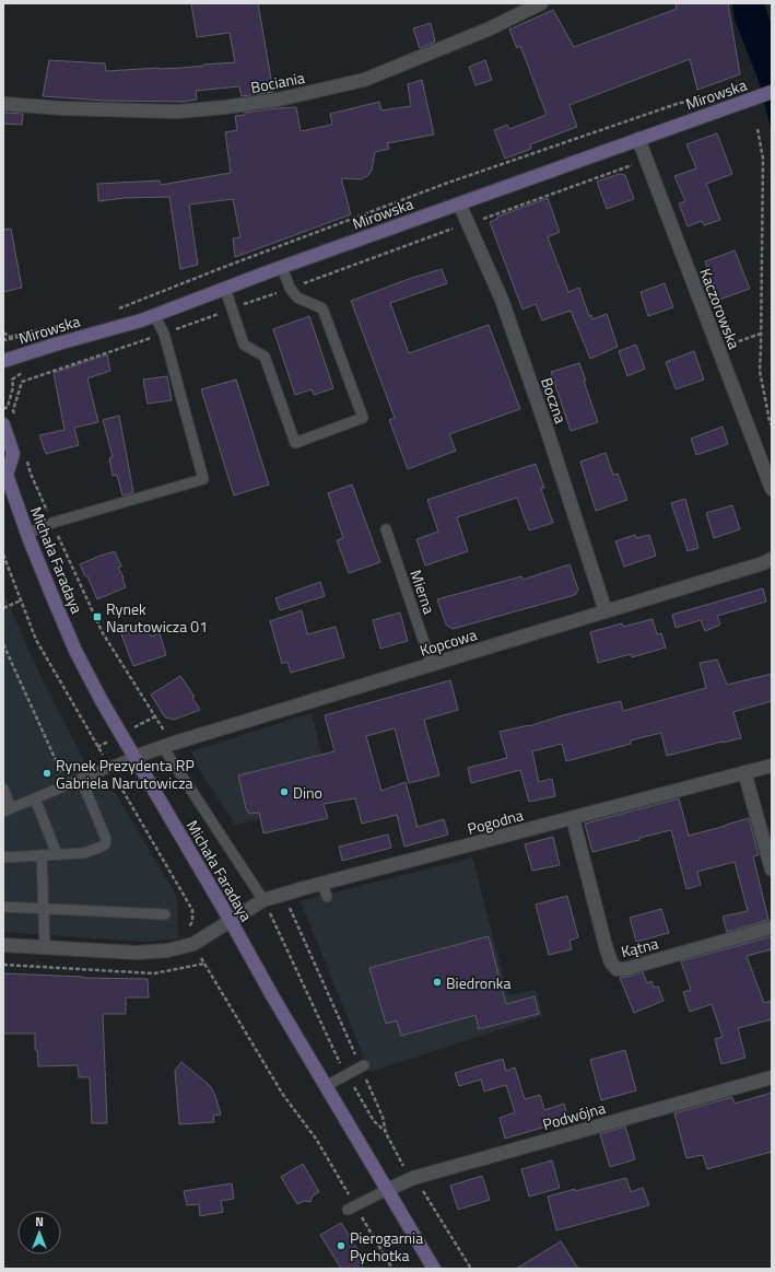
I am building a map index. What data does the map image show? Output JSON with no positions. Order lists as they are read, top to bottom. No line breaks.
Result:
{"streets":{"street":["Bociania","Mirowska","Kaczorowska","Boczna","Michała Faradaya","Kopcowa","Pogodna","Kątna","Podwójna"],"lane":["Mierna"]},"crossings":[["Mirowska","Kaczorowska"],["Mirowska","Boczna"],["Boczna","Kopcowa"],["Michała Faradaya","Kopcowa"],["Michała Faradaya","Pogodna"],["Michała Faradaya","Podwójna"],["Mierna","Kopcowa"],["Pogodna","Kątna"]],"places":{"transit":["Rynek Narutowicza 01"],"other":["Rynek Prezydenta RP Gabriela Narutowicza","Dino","Biedronka","Pierogarnia Pychotka"]},"north":"top"}
